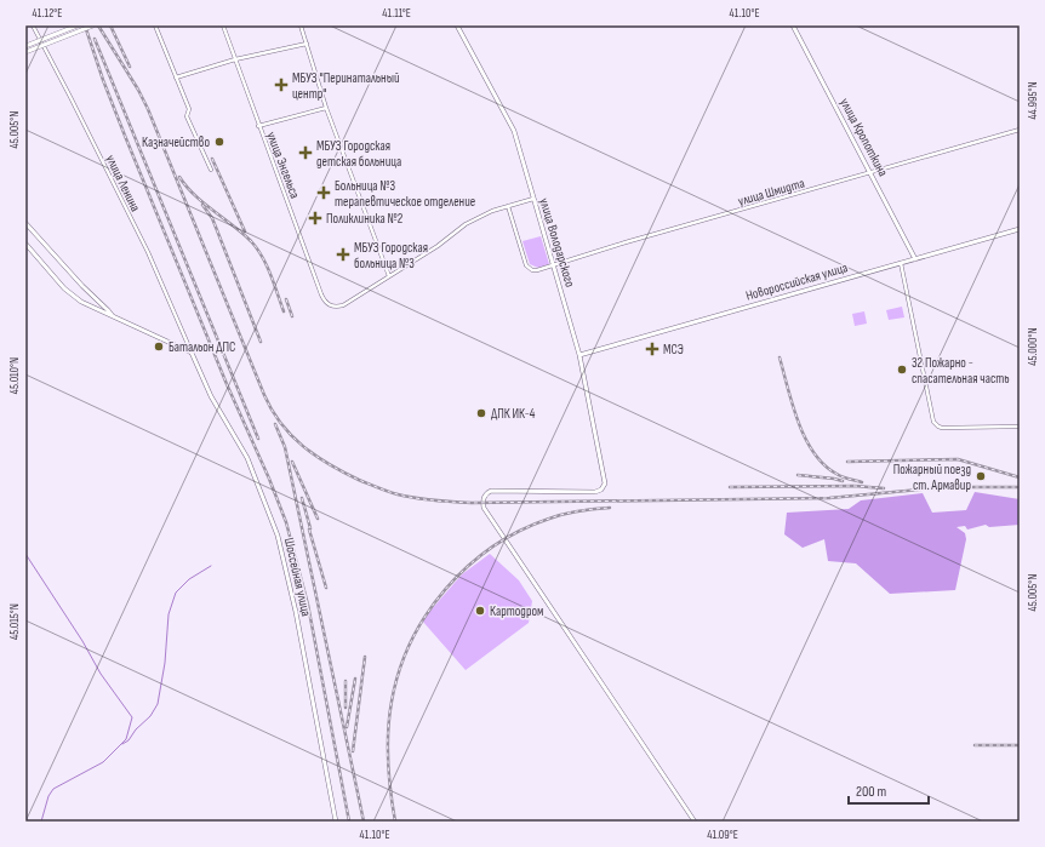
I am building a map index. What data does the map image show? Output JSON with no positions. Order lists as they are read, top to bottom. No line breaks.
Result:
{"streets":{"main road":["улица Кропоткина","улица Володарского","Новороссийская улица","Шоссейная улица"],"street":["улица Энгельса","улица Ленина","улица Шмидта"]},"crossings":[["улица Кропоткина","улица Шмидта"],["улица Кропоткина","Новороссийская улица"],["улица Ленина","Шоссейная улица"],["улица Шмидта","улица Володарского"],["улица Володарского","Новороссийская улица"]],"places":{"health":["МБУЗ \"Перинатальный центр\"","МБУЗ Городская детская больница","Больница №3 терапевтическое отделение","Поликлиника №2","МБУЗ Городская больница №3","МСЭ"],"other":["Казначейство","Батальон ДПС","32 Пожарно - спасательная часть","ДПК ИК-4","Пожарный поезд ст. Армавир","Картодром"]},"scale_bar":"200 m","coordinates":["41.12°E","41.11°E","41.10°E","44.995°N","45.005°N","45.000°N","45.010°N","45.015°N","41.09°E"]}
